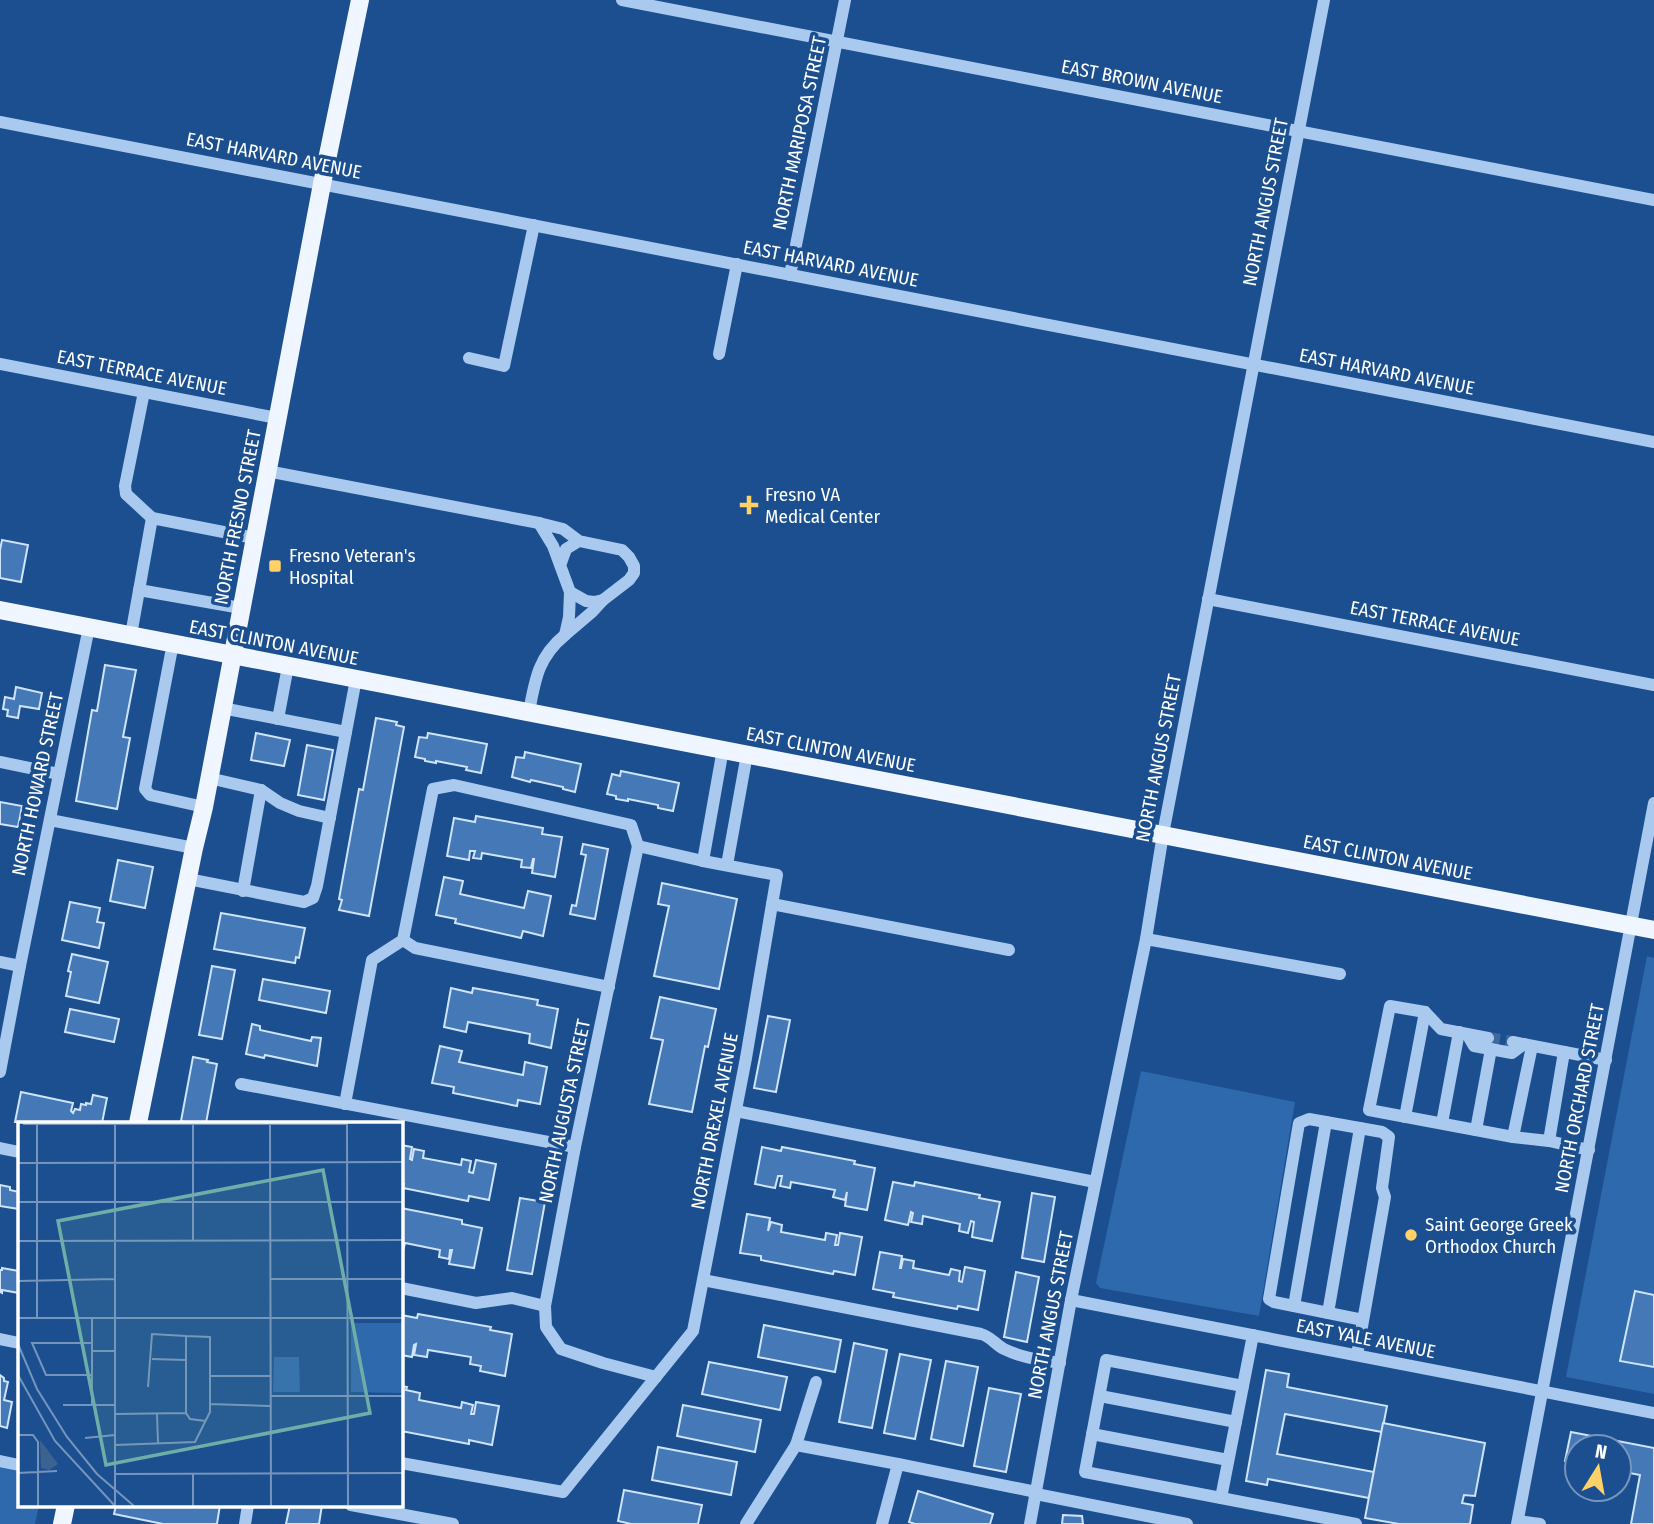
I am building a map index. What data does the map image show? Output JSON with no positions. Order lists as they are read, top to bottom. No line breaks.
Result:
{"streets":{"main road":["NORTH FRESNO STREET","EAST CLINTON AVENUE"],"street":["EAST BROWN AVENUE","NORTH MARIPOSA STREET","EAST HARVARD AVENUE","NORTH ANGUS STREET","EAST TERRACE AVENUE","NORTH HOWARD STREET","NORTH ORCHARD STREET","NORTH AUGUSTA STREET","NORTH DREXEL AVENUE","EAST YALE AVENUE"]},"crossings":[["EAST BROWN AVENUE","NORTH MARIPOSA STREET"],["EAST BROWN AVENUE","NORTH ANGUS STREET"],["NORTH MARIPOSA STREET","EAST HARVARD AVENUE"],["EAST HARVARD AVENUE","NORTH ANGUS STREET"],["EAST HARVARD AVENUE","NORTH FRESNO STREET"],["NORTH ANGUS STREET","EAST TERRACE AVENUE"],["NORTH ANGUS STREET","EAST CLINTON AVENUE"],["NORTH ANGUS STREET","EAST YALE AVENUE"],["EAST TERRACE AVENUE","NORTH FRESNO STREET"],["NORTH FRESNO STREET","EAST CLINTON AVENUE"],["EAST CLINTON AVENUE","NORTH HOWARD STREET"],["EAST CLINTON AVENUE","NORTH ORCHARD STREET"],["NORTH ORCHARD STREET","EAST YALE AVENUE"]],"places":{"health":["Fresno VA Medical Center"],"transit":["Fresno Veteran's Hospital"],"other":["Saint George Greek Orthodox Church"]},"north":"top"}
